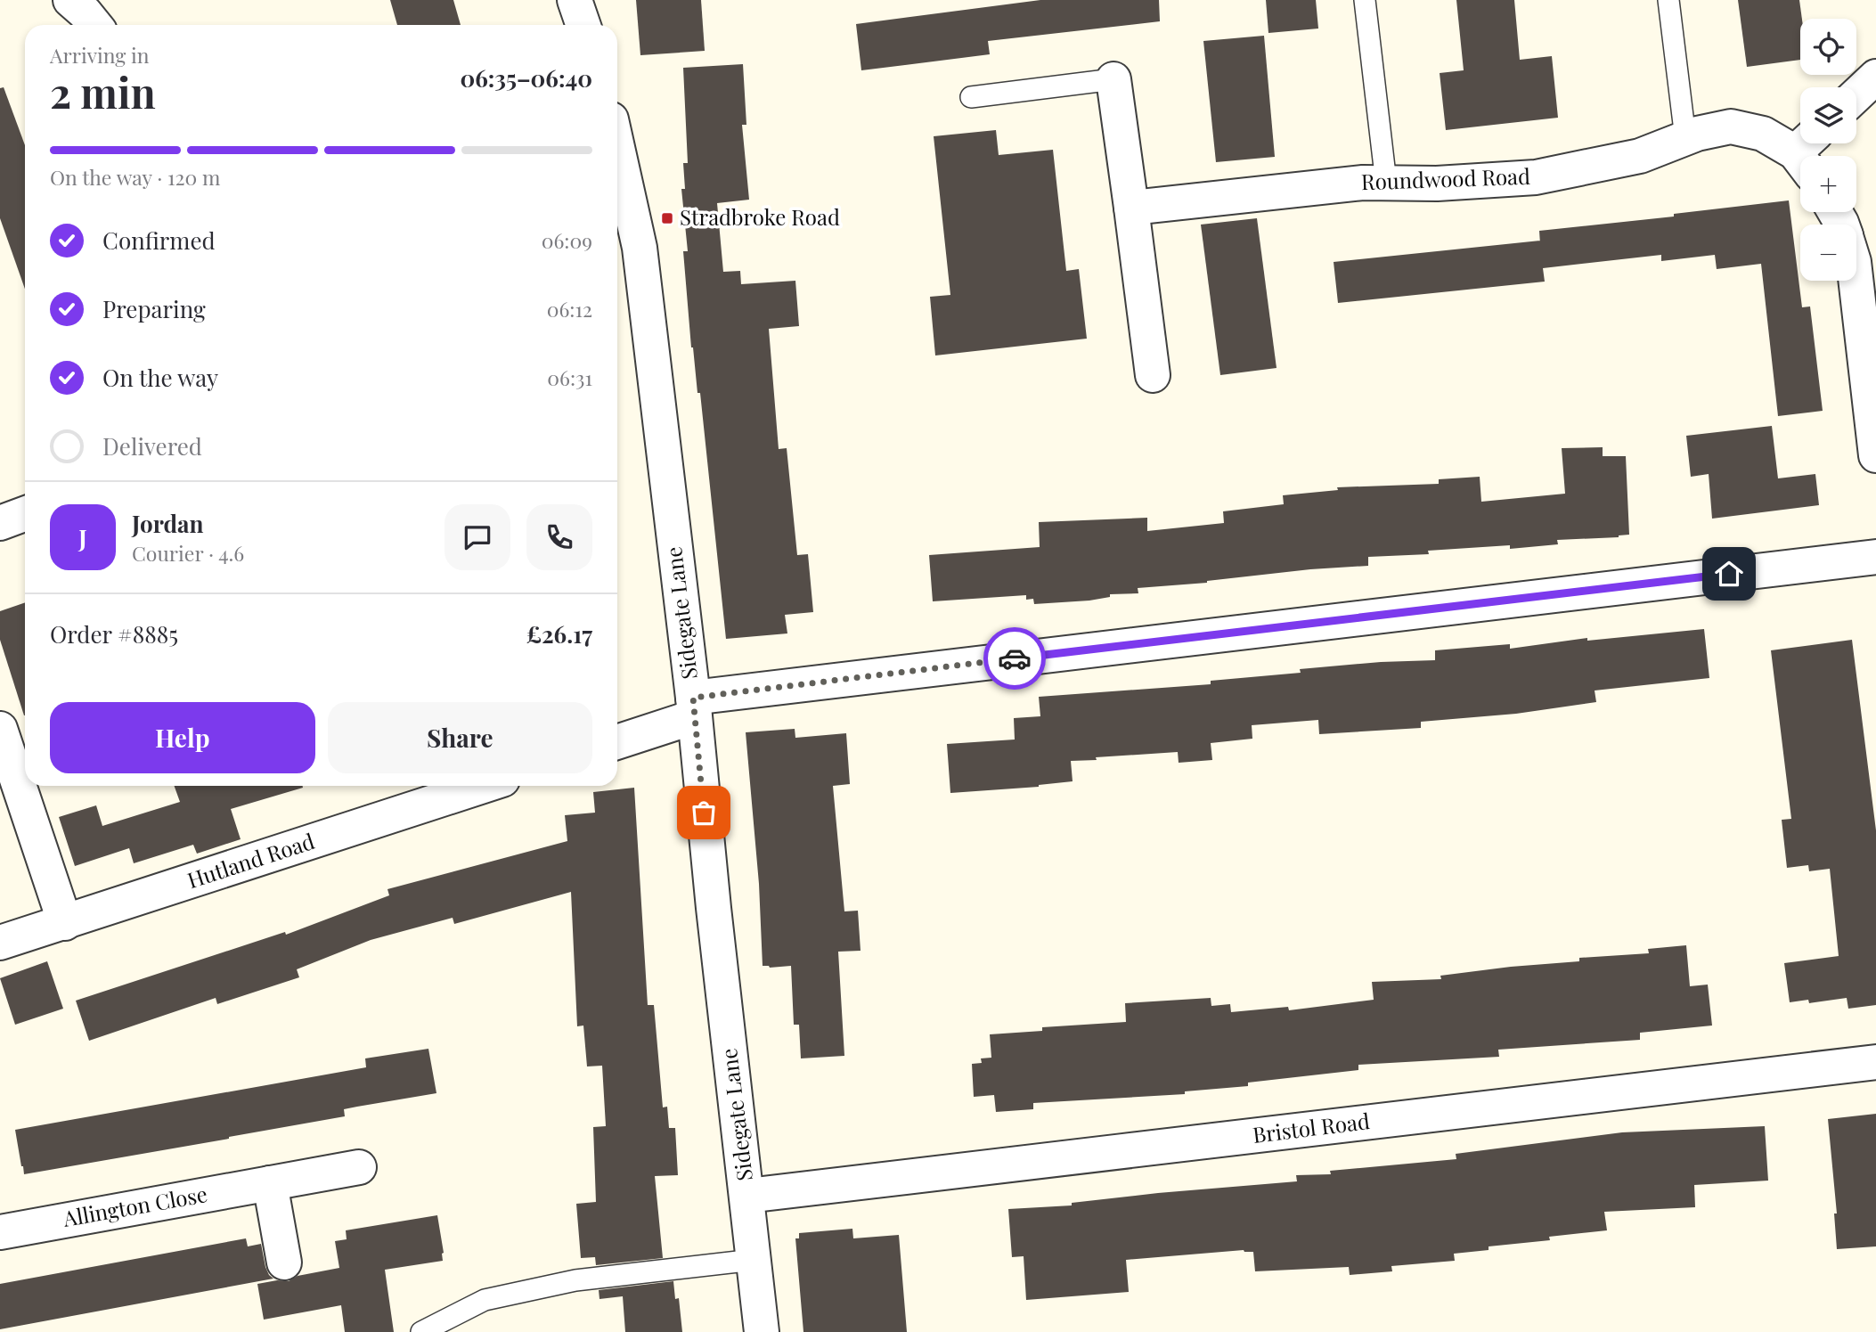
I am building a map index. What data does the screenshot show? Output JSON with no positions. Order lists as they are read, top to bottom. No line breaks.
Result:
{"streets":{"street":["Roundwood Road","Sidegate Lane","Hutland Road","Bristol Road","Allington Close"]},"crossings":[["Sidegate Lane","Bristol Road"]],"places":{"transit":["Stradbroke Road"]},"page":{"map_buttons":["+","−"],"heading":["2 min","Arriving in","06:35–06:40"],"panel":["Jordan","Courier · 4.6","Order #8885","£26.17"],"bar":"On the way · 120 m","list":[["Confirmed","06:09"],["Preparing","06:12"],["On the way","06:31"],"Delivered"],"round":"J","buttons":["Help","Share"]}}
